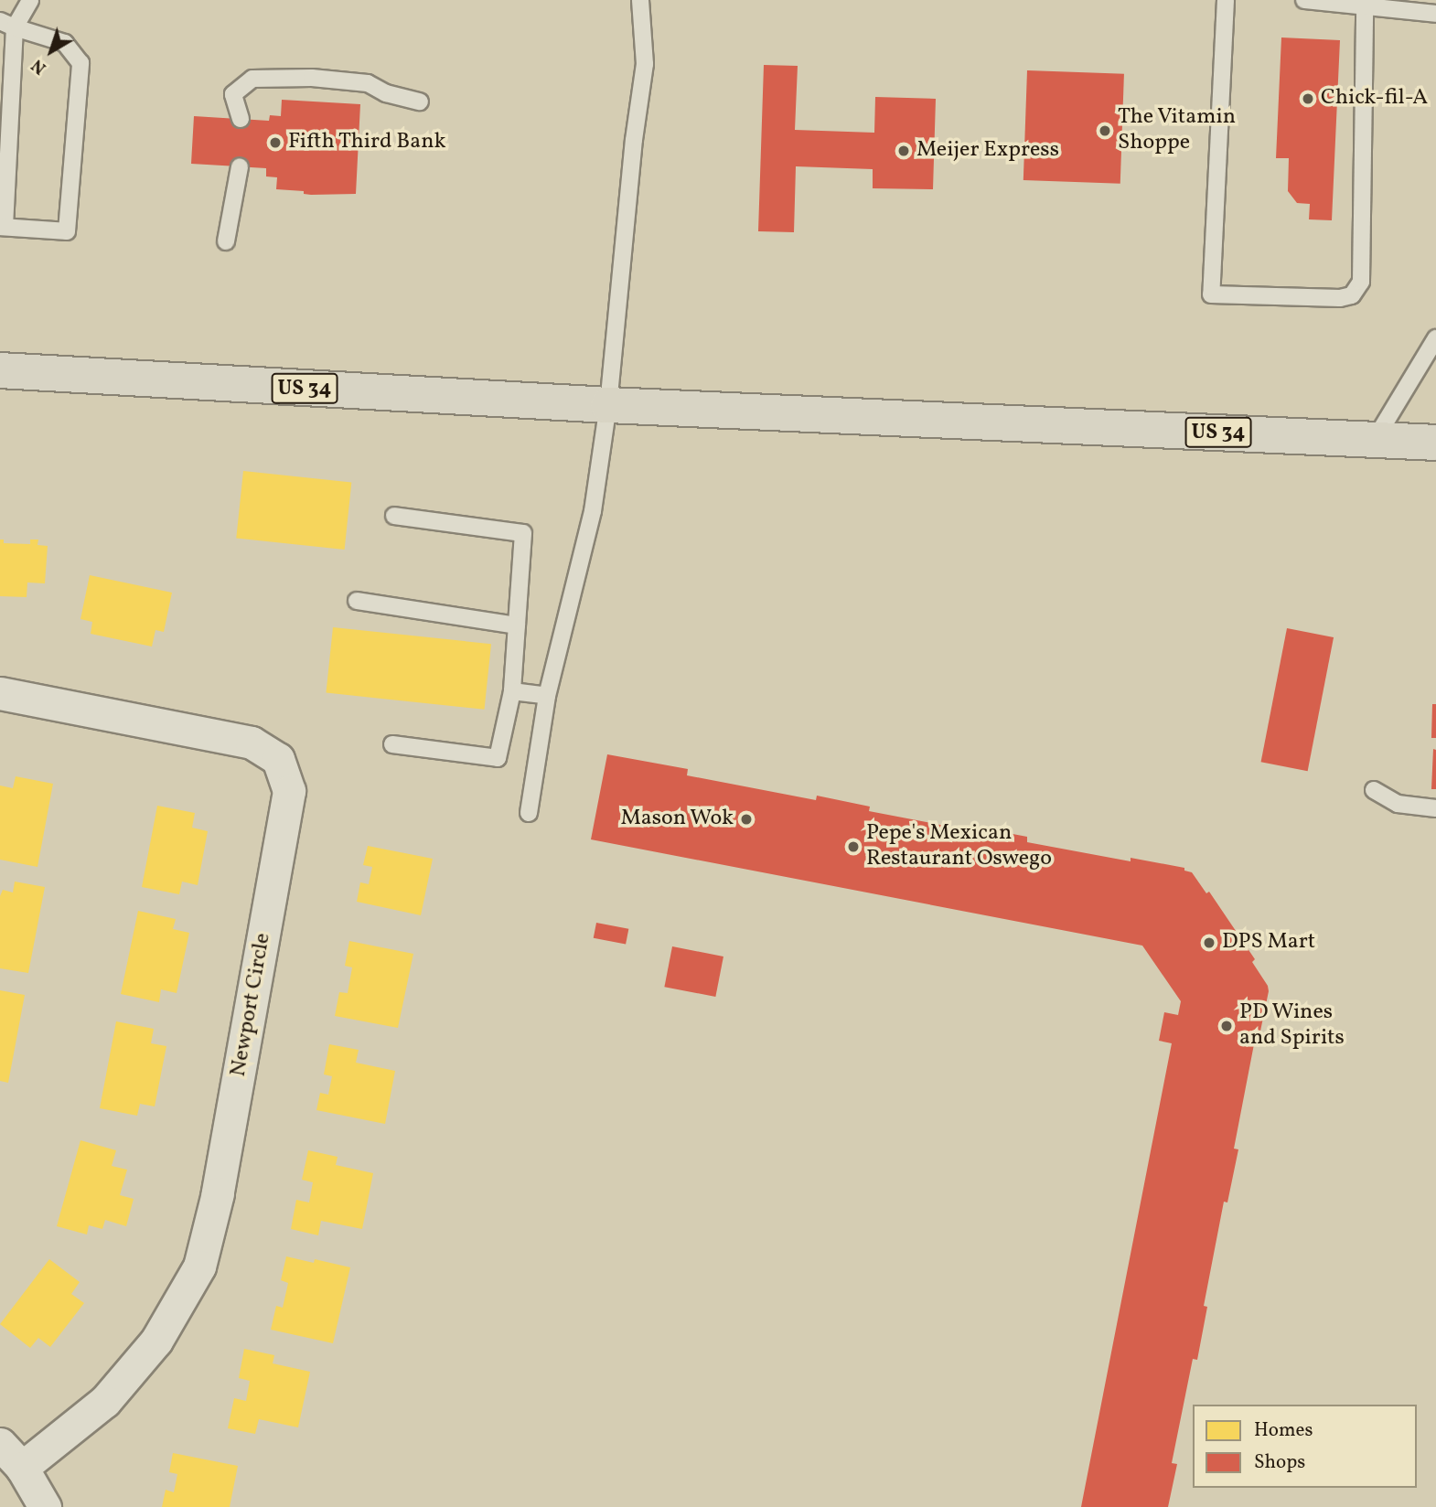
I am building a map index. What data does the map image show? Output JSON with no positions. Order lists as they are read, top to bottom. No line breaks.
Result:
{"streets":{"main road":["US 34"],"street":["Newport Circle"]},"places":["Chick-fil-A","The Vitamin Shoppe","Fifth Third Bank","Meijer Express","Mason Wok","Pepe's Mexican Restaurant Oswego","DPS Mart","PD Wines and Spirits"],"legend":["Homes","Shops"],"north":"bottom left"}
